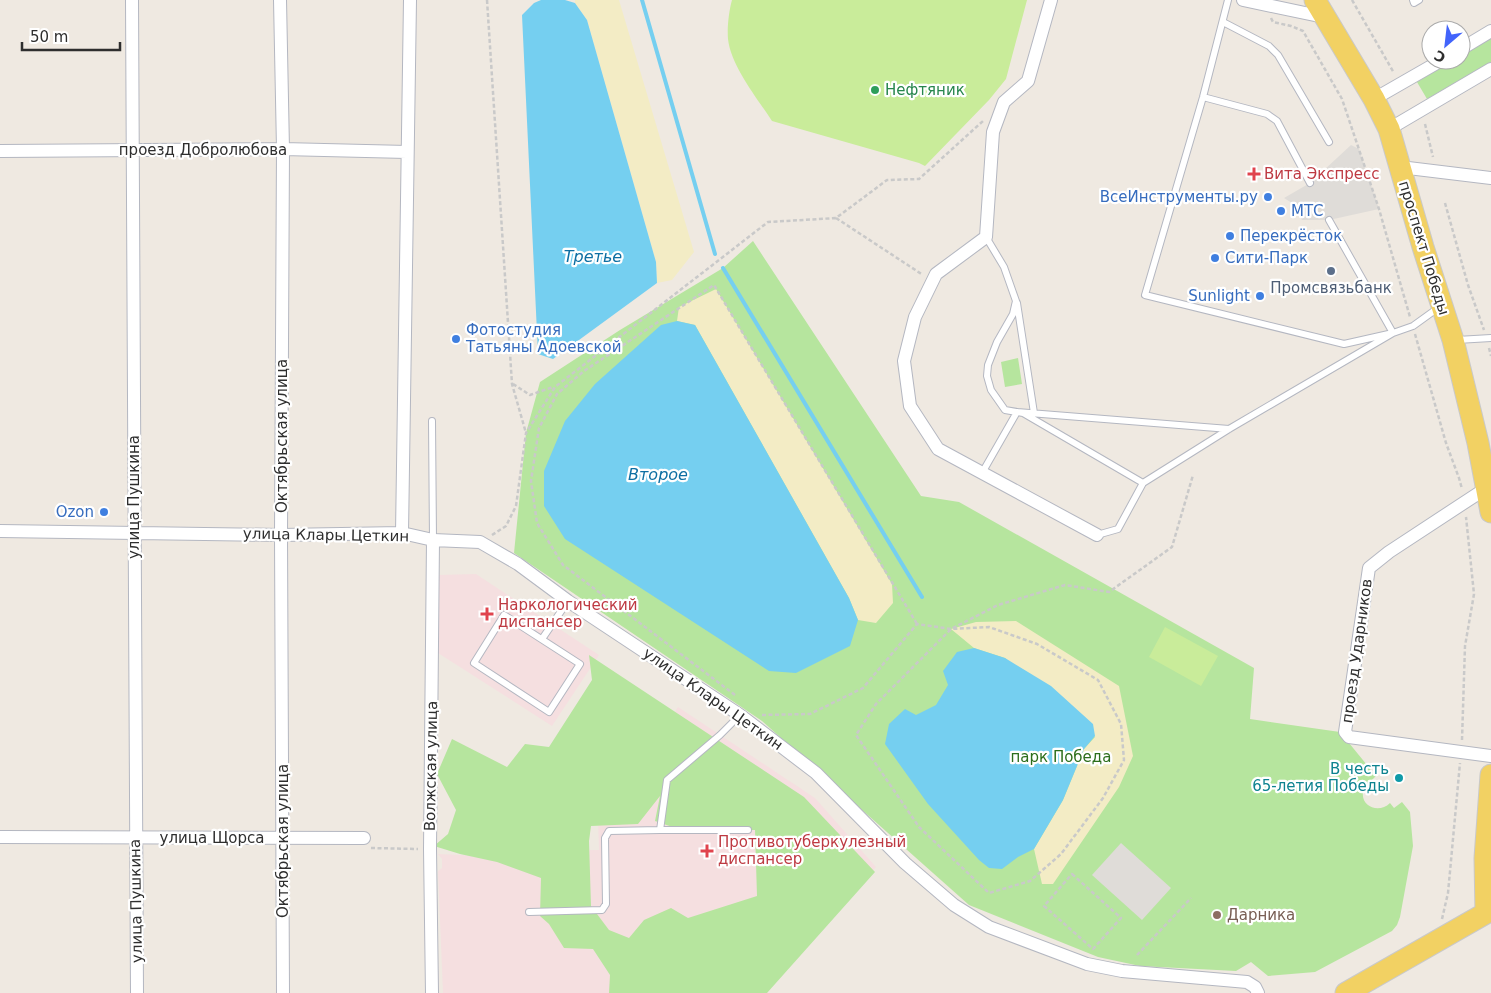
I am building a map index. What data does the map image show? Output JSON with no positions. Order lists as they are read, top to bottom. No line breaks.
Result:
{"streets":{"main road":["проспект Победы"],"street":["проезд Добролюбова","Октябрьская улица","улица Пушкина","улица Клары Цеткин","проезд Ударников","Волжская улица","улица Щорса"]},"crossings":[["проезд Добролюбова","Октябрьская улица"],["проезд Добролюбова","улица Пушкина"],["проспект Победы","проезд Ударников"],["Октябрьская улица","улица Клары Цеткин"],["Октябрьская улица","улица Щорса"],["улица Пушкина","улица Клары Цеткин"],["улица Пушкина","улица Щорса"],["улица Клары Цеткин","Волжская улица"]],"water":["Третье","Второе"],"parks":["парк Победa"],"places":{"other":["Нефтяник","ВсеИнструменты.ру","МТС","Перекрёсток","Сити-Парк","Промсвязьбанк","Sunlight","Фотостудия Татьяны Адоевской","Ozon","В честь 65-летия Победы","Дарника"],"health":["Вита Экспресс","Наркологический диспансер","Противотуберкулезный диспансер"]},"scale_bar":"50 m","north":"bottom left"}
